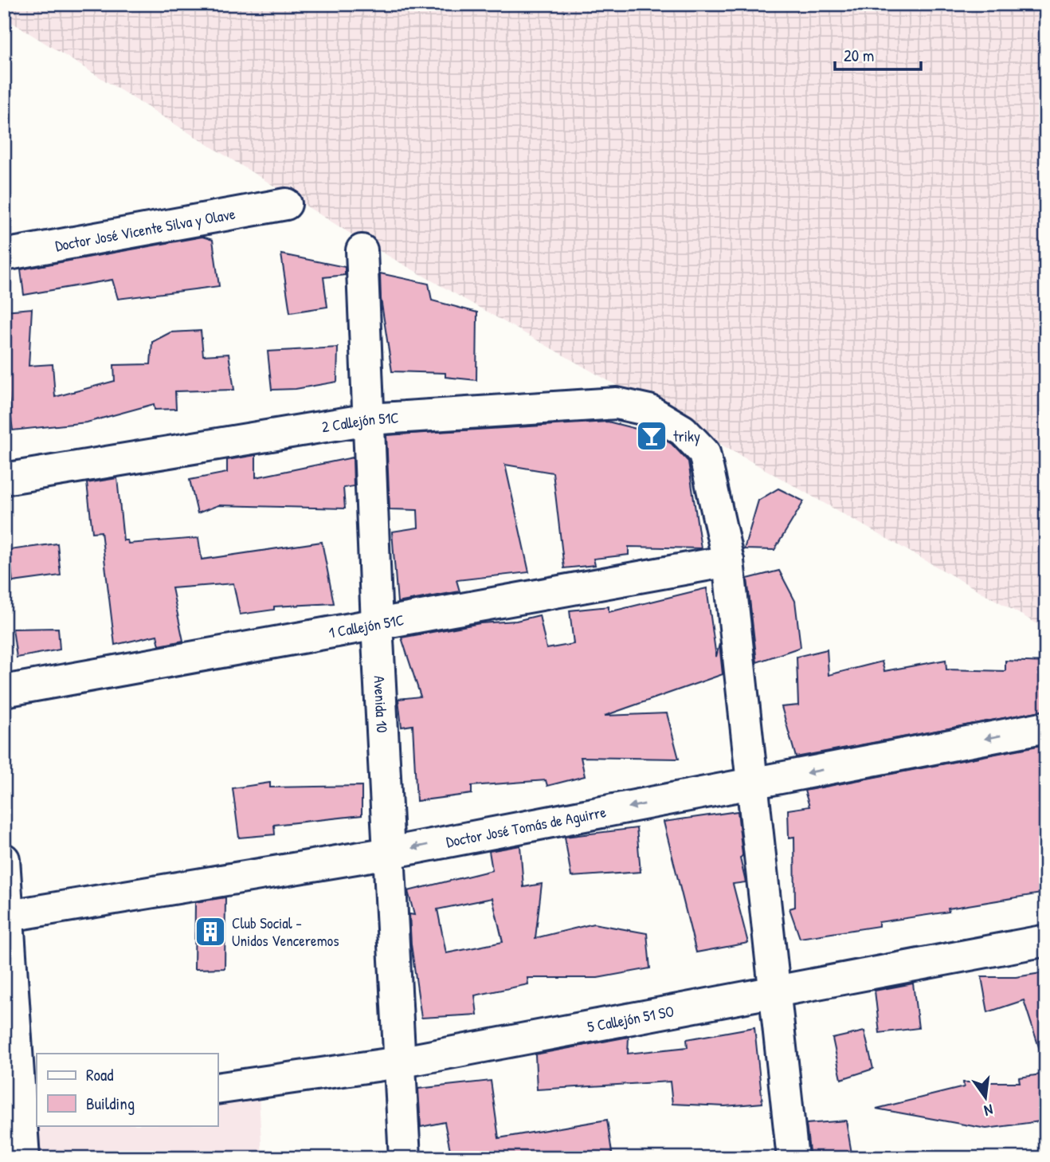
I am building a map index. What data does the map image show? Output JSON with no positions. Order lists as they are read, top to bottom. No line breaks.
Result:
{"streets":{"street":["Doctor José Vicente Silva y Olave","2 Callejón 51C","1 Callejón 51C","Avenida 10","Doctor José Tomás de Aguirre","5 Callejón 51 SO"]},"crossings":[["2 Callejón 51C","1 Callejón 51C"],["2 Callejón 51C","Avenida 10"],["1 Callejón 51C","Avenida 10"],["Avenida 10","Doctor José Tomás de Aguirre"],["Avenida 10","5 Callejón 51 SO"]],"one_way":["Doctor José Tomás de Aguirre"],"places":{"bar":["triky"],"building":["Club Social - Unidos Venceremos"]},"legend":["Road","Building"],"scale_bar":"20 m","north":"bottom"}
